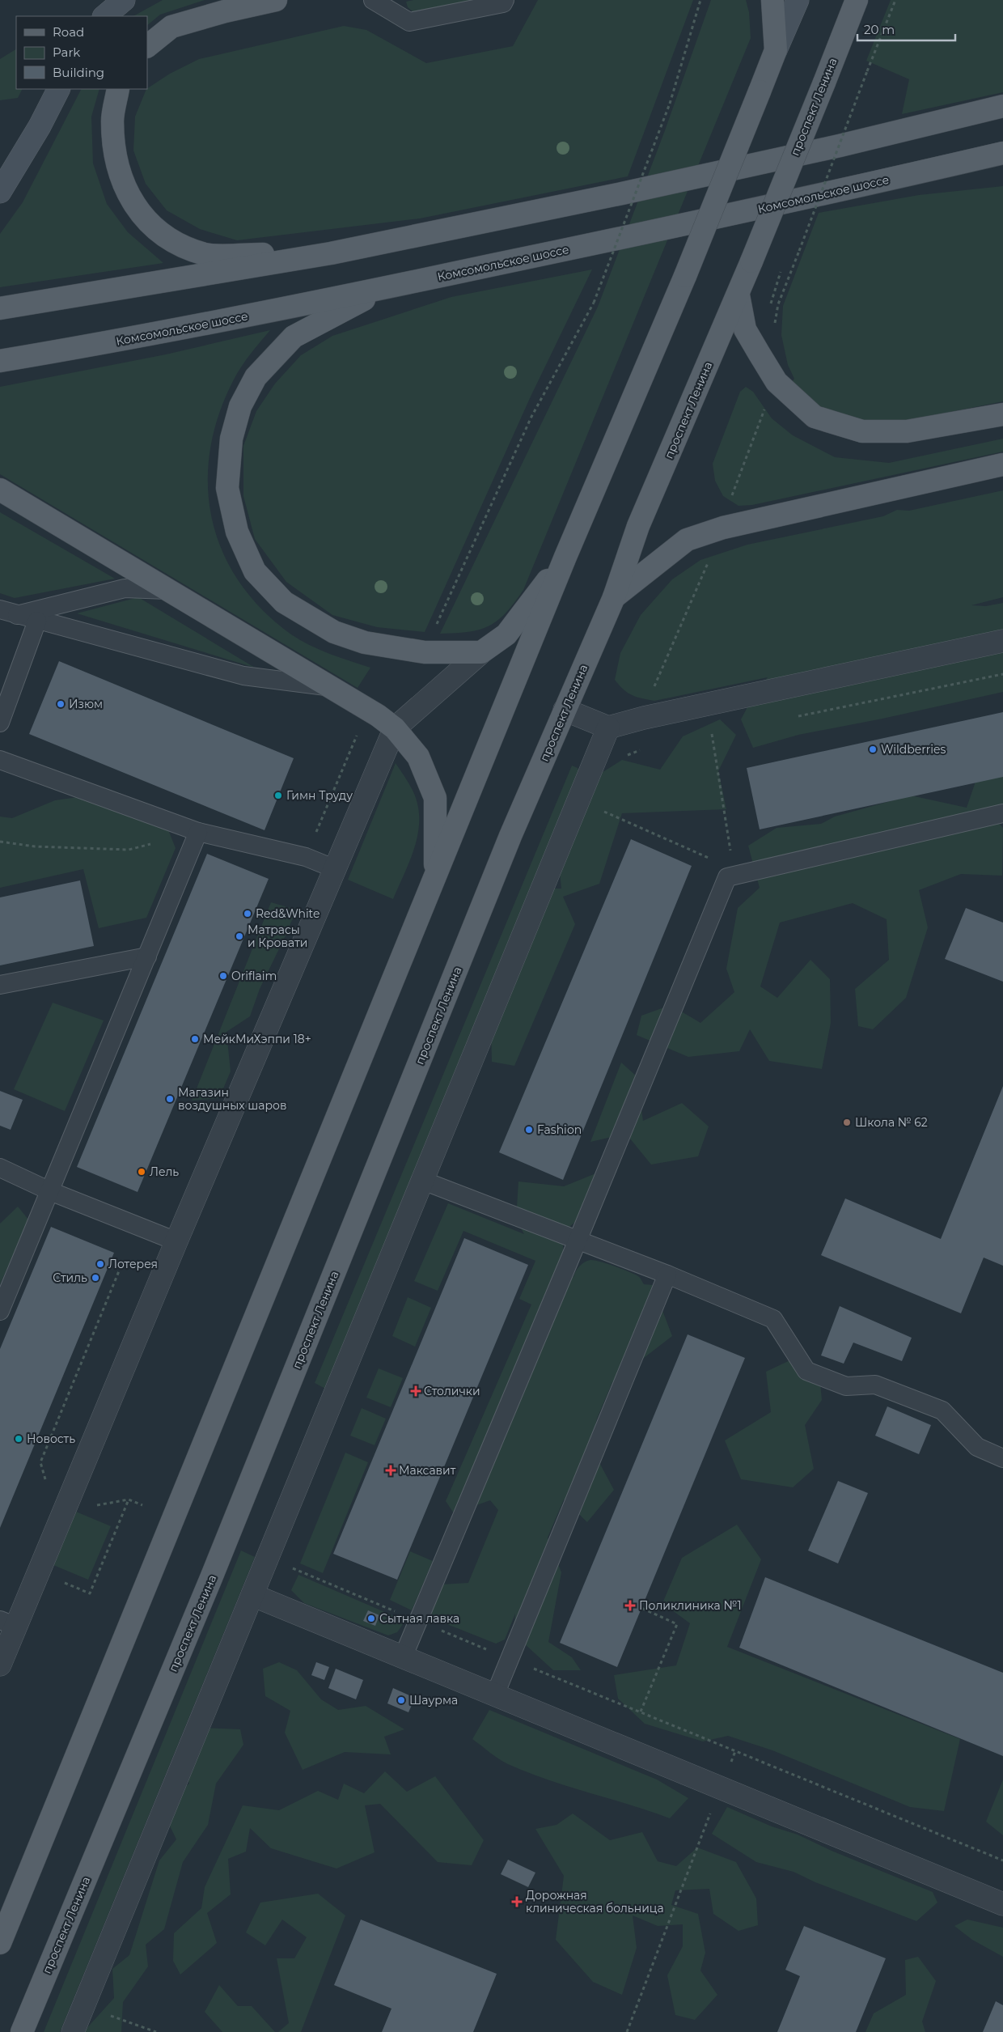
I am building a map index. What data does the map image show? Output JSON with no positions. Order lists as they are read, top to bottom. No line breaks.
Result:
{"streets":{"main road":["проспект Ленина","Комсомольское шоссе"]},"places":{"other":["Изюм","Wildberries","Гимн Труду","Red&White","Матрасы и Кровати","Oriflaim","МейкМиХэппи 18+","Магазин воздушных шаров","Школа № 62","Fashion","Лель","Лотерея","Стиль","Новость","Сытная лавка","Шаурма"],"health":["Столички","Максавит","Поликлиника №1","Дорожная клиническая больница"]},"legend":["Road","Park","Building"],"scale_bar":"20 m"}
